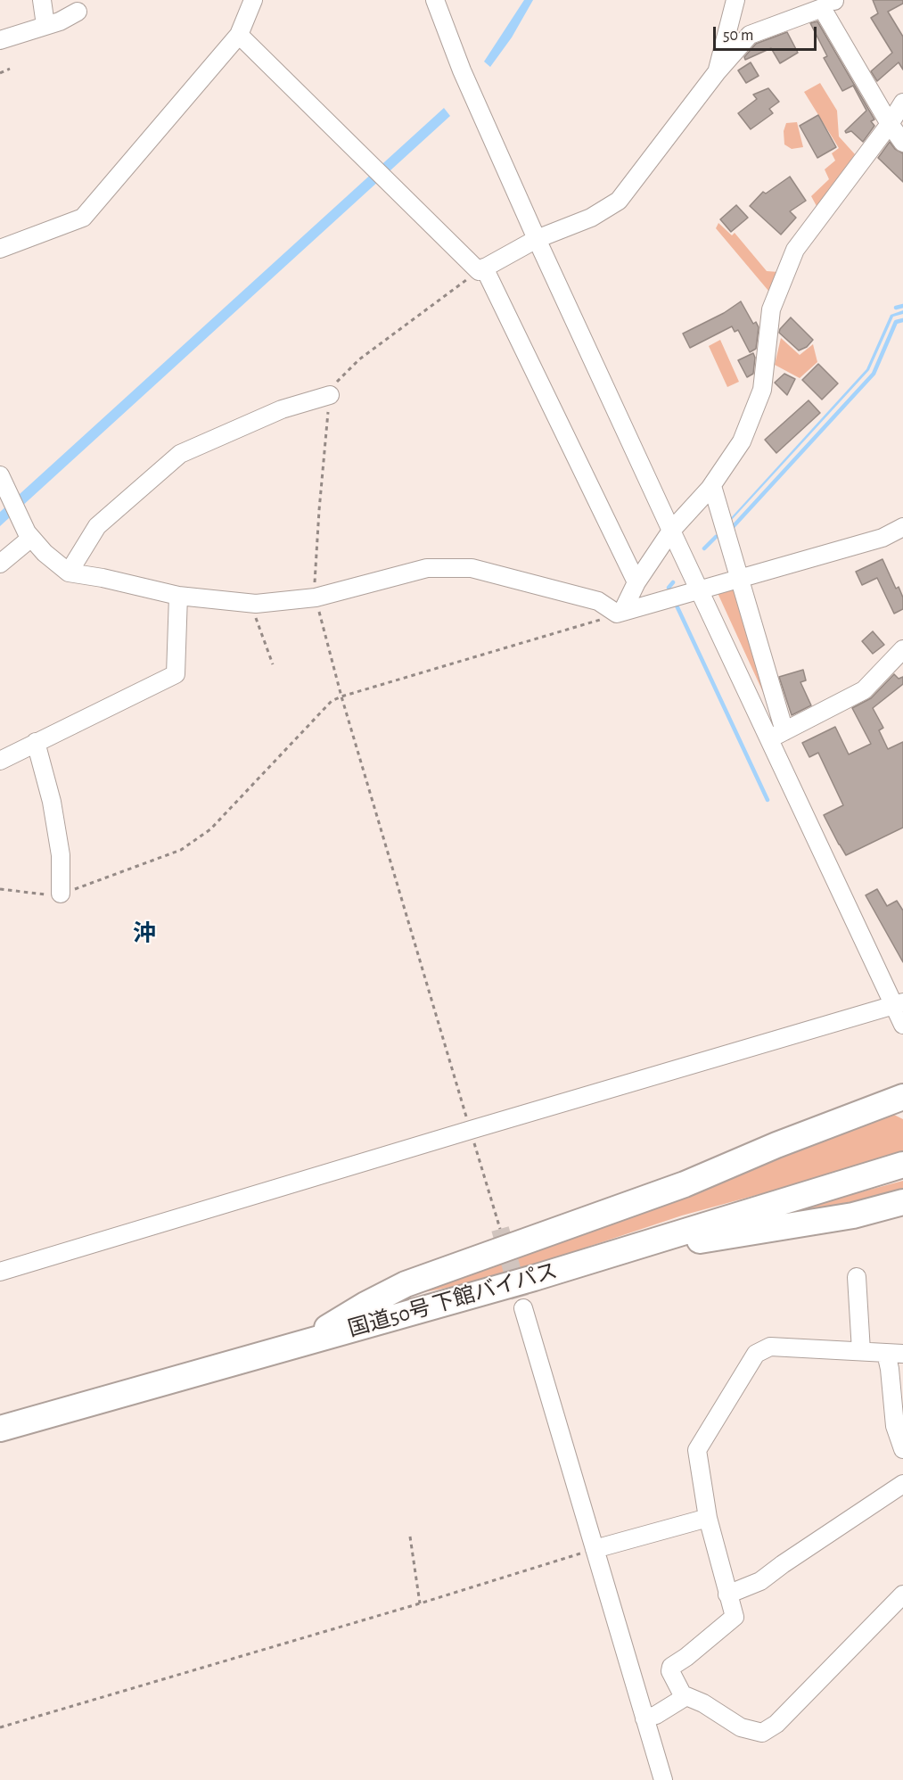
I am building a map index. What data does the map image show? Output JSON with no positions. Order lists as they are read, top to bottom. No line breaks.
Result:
{"streets":{"highway":["国道50号 下館バイパス"]},"districts":["沖"],"scale_bar":"50 m"}
